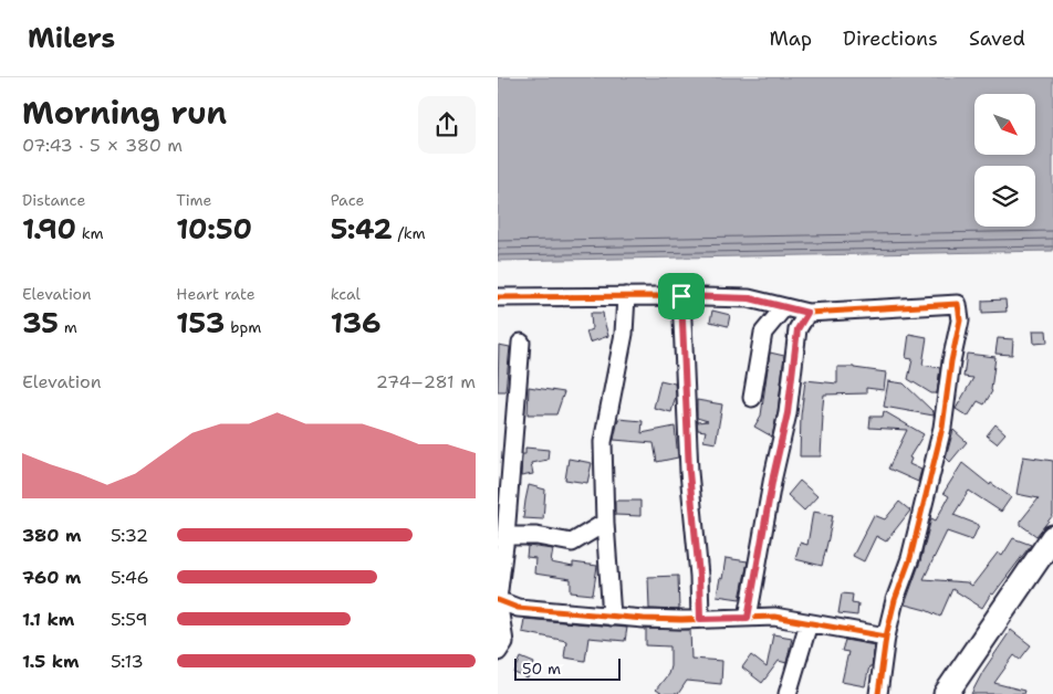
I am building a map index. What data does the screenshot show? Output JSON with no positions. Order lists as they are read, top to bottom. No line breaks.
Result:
{"scale_bar":"50 m","north":"bottom right","page":{"header":"Milers","nav":["Map","Directions","Saved"],"heading":["Morning run","07:43 · 5 × 380 m"],"stats":[["Distance","1.90 km"],["Time","10:50"],["Pace","5:42 /km"],["Elevation","35 m"],["Heart rate","153 bpm"],["kcal","136"]],"chart":["Elevation","274–281 m"],"list":[{"name":"380 m","note":"5:32"},{"name":"760 m","note":"5:46"},{"name":"1.1 km","note":"5:59"},{"name":"1.5 km","note":"5:13"}],"scale":"50 m"}}
